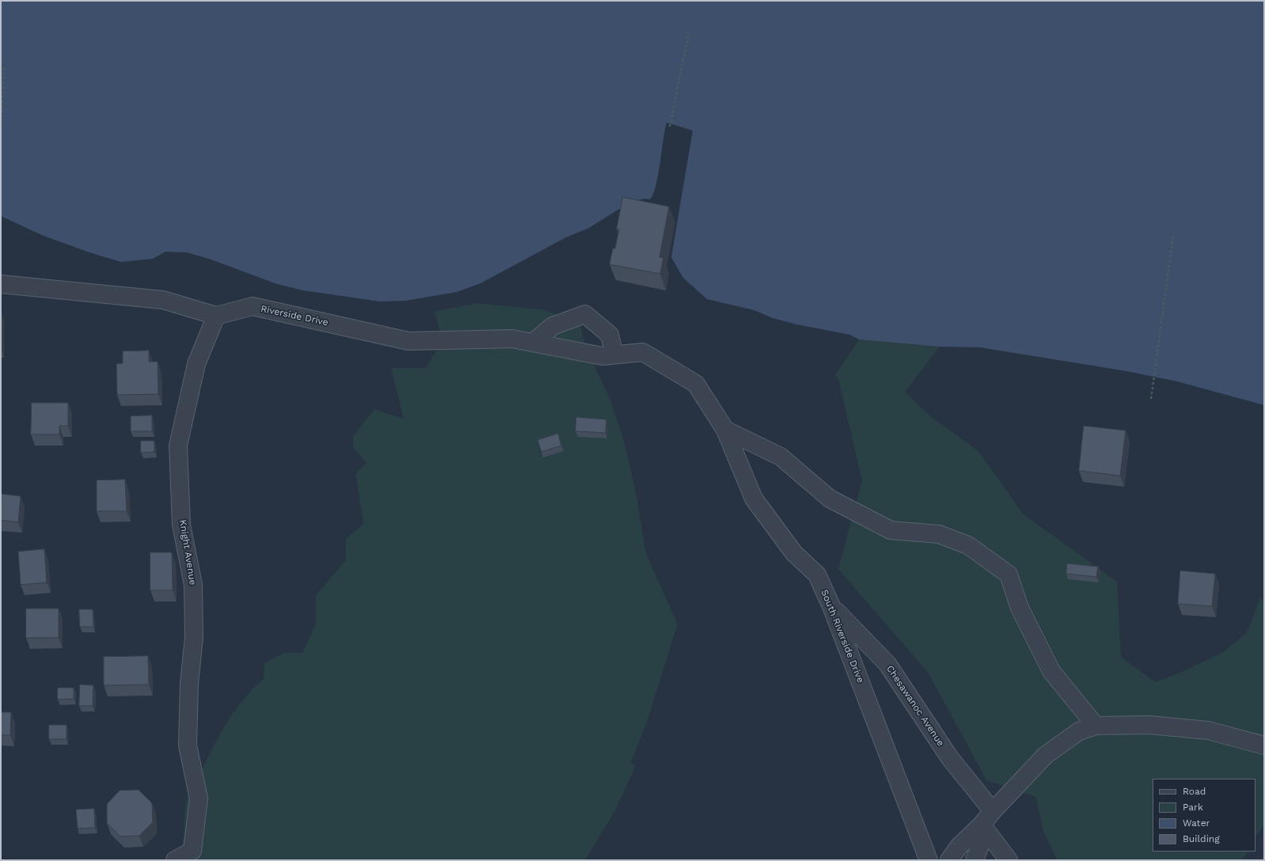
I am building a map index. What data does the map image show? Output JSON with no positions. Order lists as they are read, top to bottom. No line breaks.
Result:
{"streets":{"street":["Riverside Drive","Knight Avenue","South Riverside Drive","Chesawanoc Avenue"]},"crossings":[["Riverside Drive","Knight Avenue"],["Riverside Drive","South Riverside Drive"],["South Riverside Drive","Chesawanoc Avenue"]],"legend":["Road","Park","Water","Building"]}
